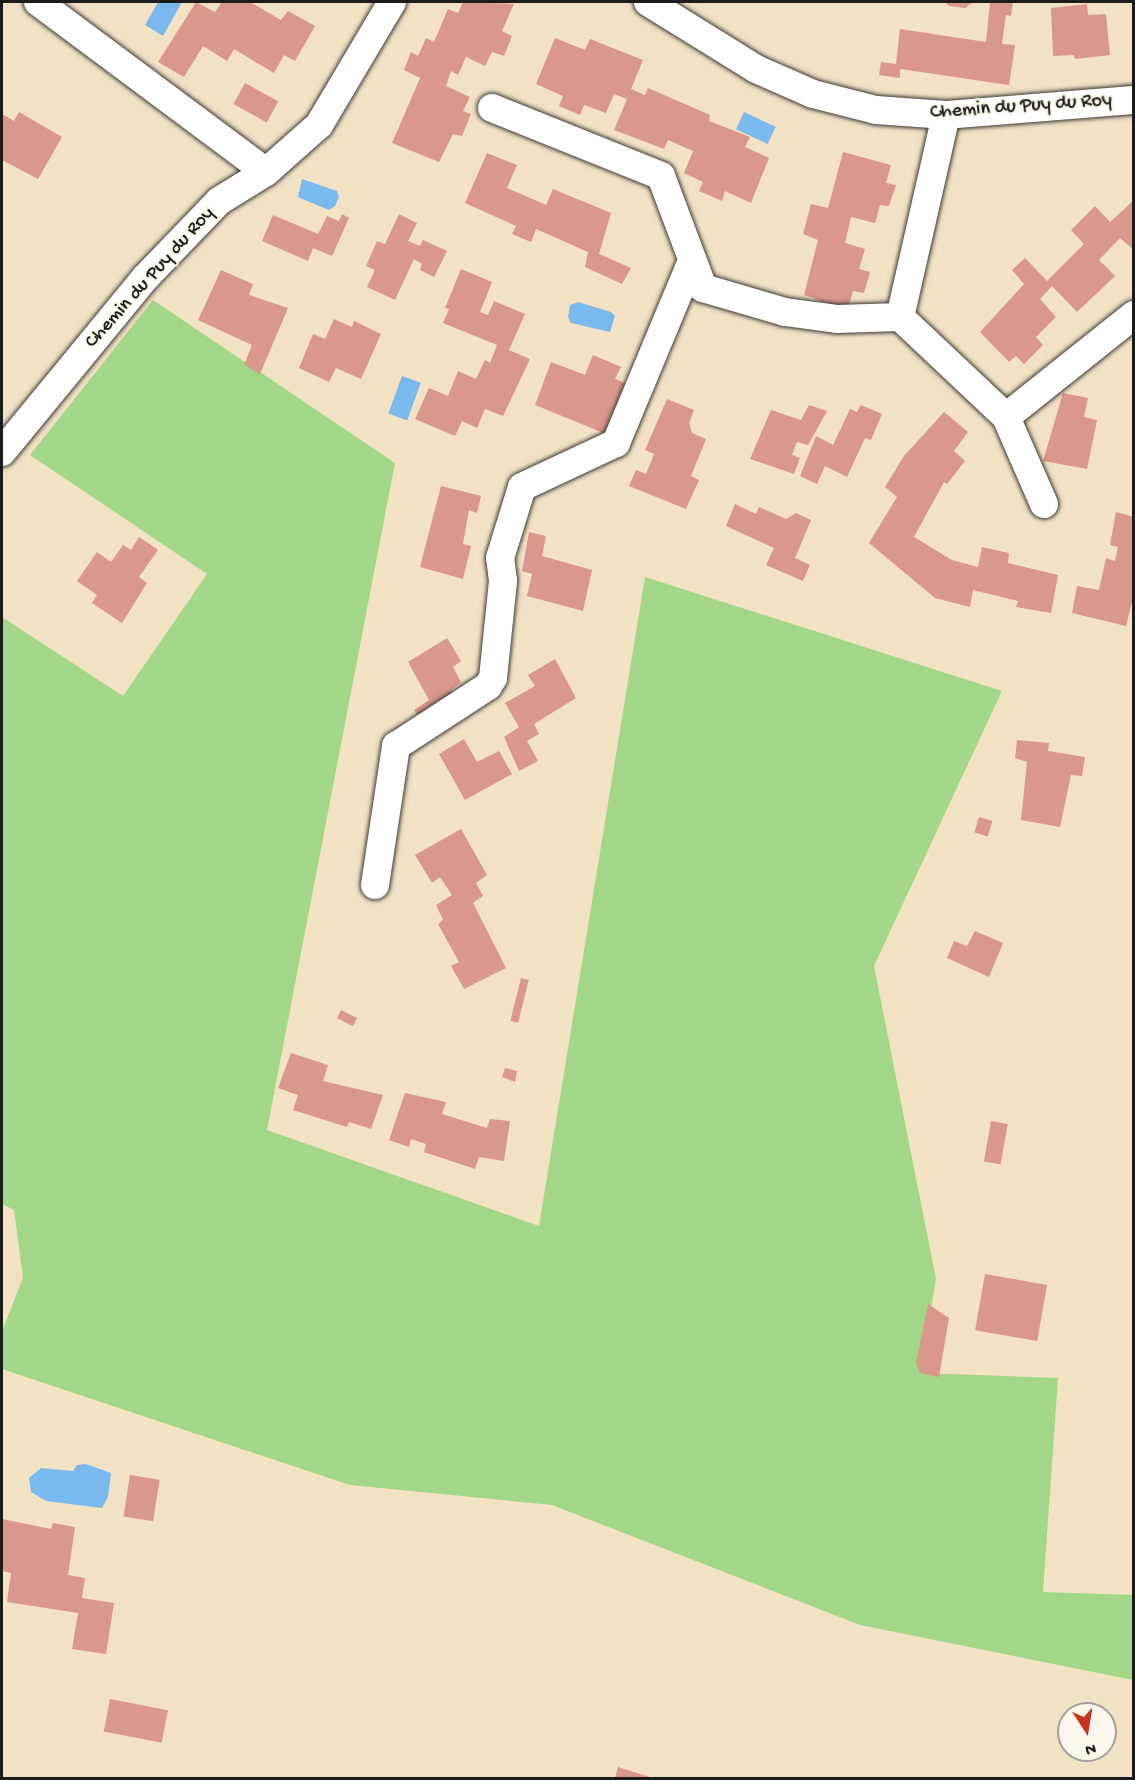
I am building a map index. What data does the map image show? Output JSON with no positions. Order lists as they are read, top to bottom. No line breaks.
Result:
{"streets":{"street":["Chemin du Puy du Roy"]},"north":"bottom"}
